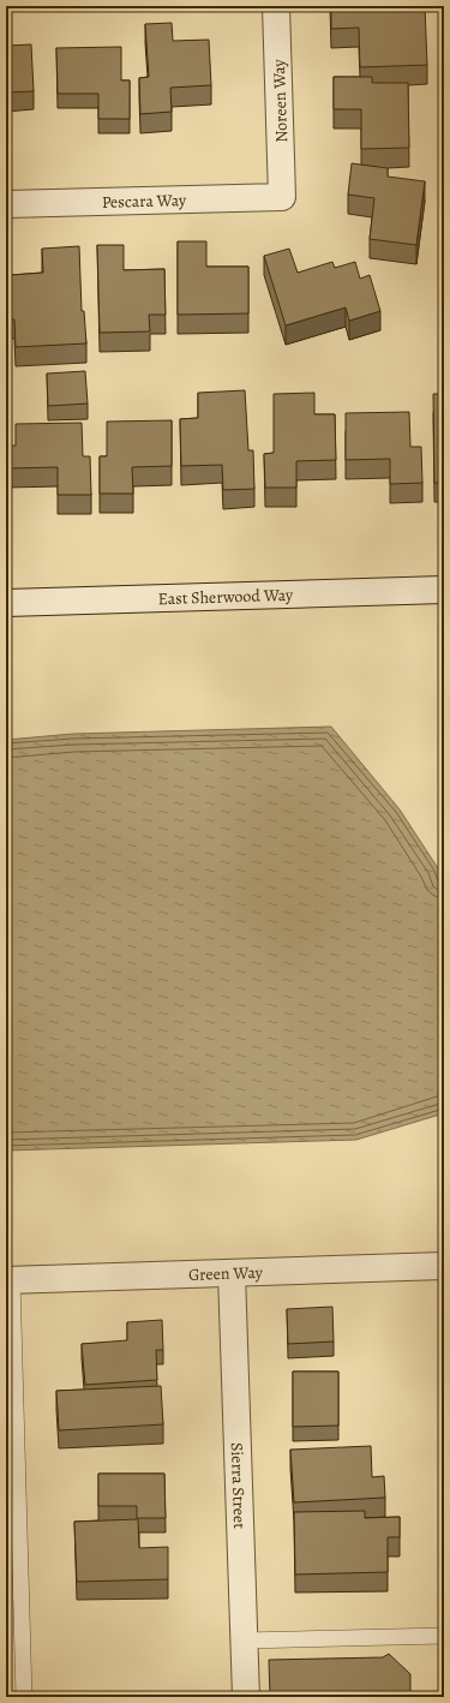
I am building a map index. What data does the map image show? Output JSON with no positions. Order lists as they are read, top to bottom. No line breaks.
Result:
{"streets":{"street":["Noreen Way","Pescara Way","East Sherwood Way","Green Way","Sierra Street"]},"crossings":[["Noreen Way","Pescara Way"],["Green Way","Sierra Street"]]}
